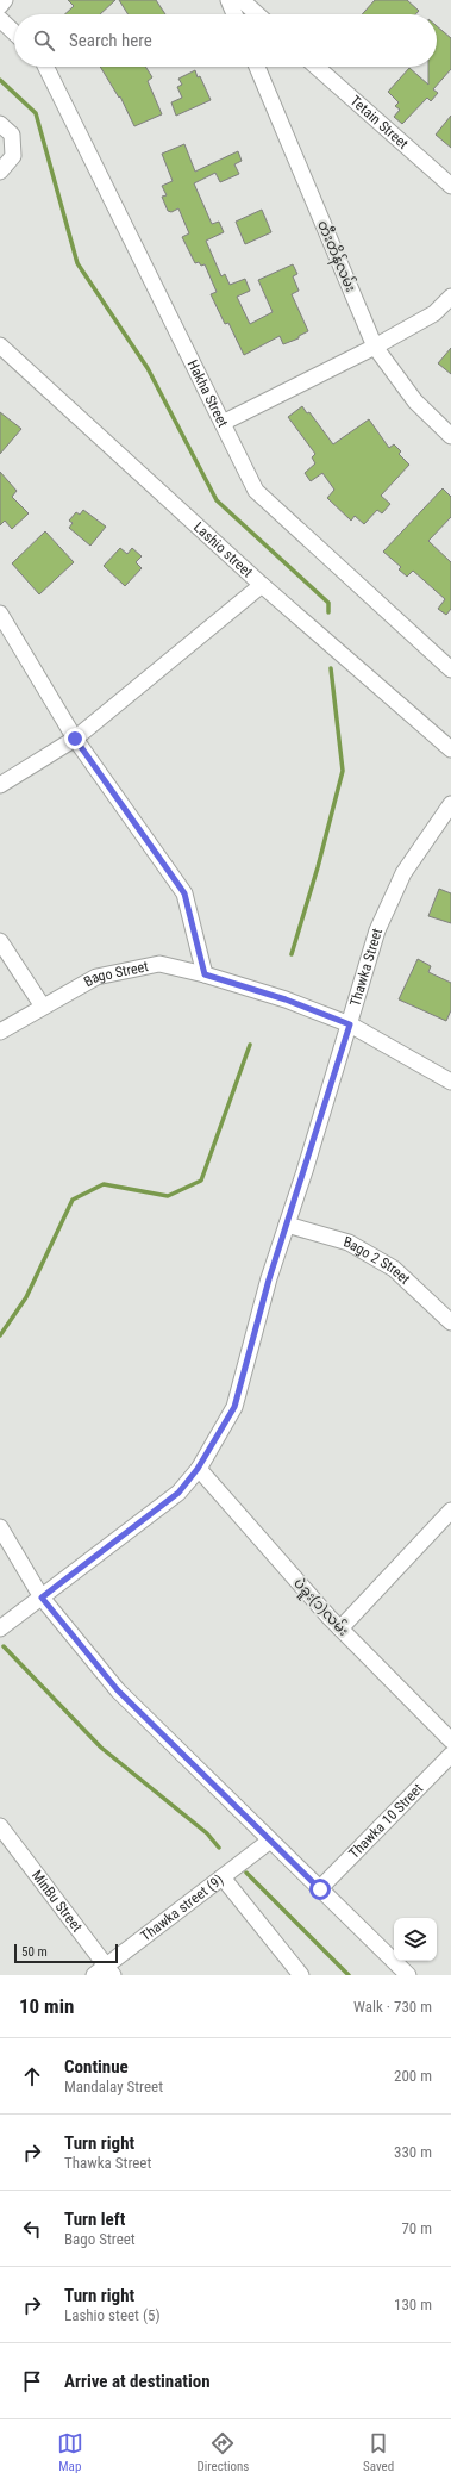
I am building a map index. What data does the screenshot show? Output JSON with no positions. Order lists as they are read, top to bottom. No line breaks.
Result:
{"streets":{"street":["Tetain Street","တီးတိန်လမ်း","Hakha Street","Lashio street","Thawka Street","Bago Street","Bago 2 Street","ပဲခူး(၁)လမ်း","Thawka 10 Street","MinBu Street","Thawka street (9)"]},"crossings":[["Thawka Street","Bago Street"],["Thawka Street","Bago 2 Street"],["Thawka Street","ပဲခူး(၁)လမ်း"],["MinBu Street","Thawka street (9)"]],"scale_bar":"50 m","page":{"search":"Search here","scale":"50 m","heading":["10 min","Walk · 730 m"],"list":[["Continue","Mandalay Street","200 m"],["Turn right","Thawka Street","330 m"],["Turn left","Bago Street","70 m"],["Turn right","Lashio steet (5)","130 m"],"Arrive at destination"],"nav":["Map","Directions","Saved"]}}
